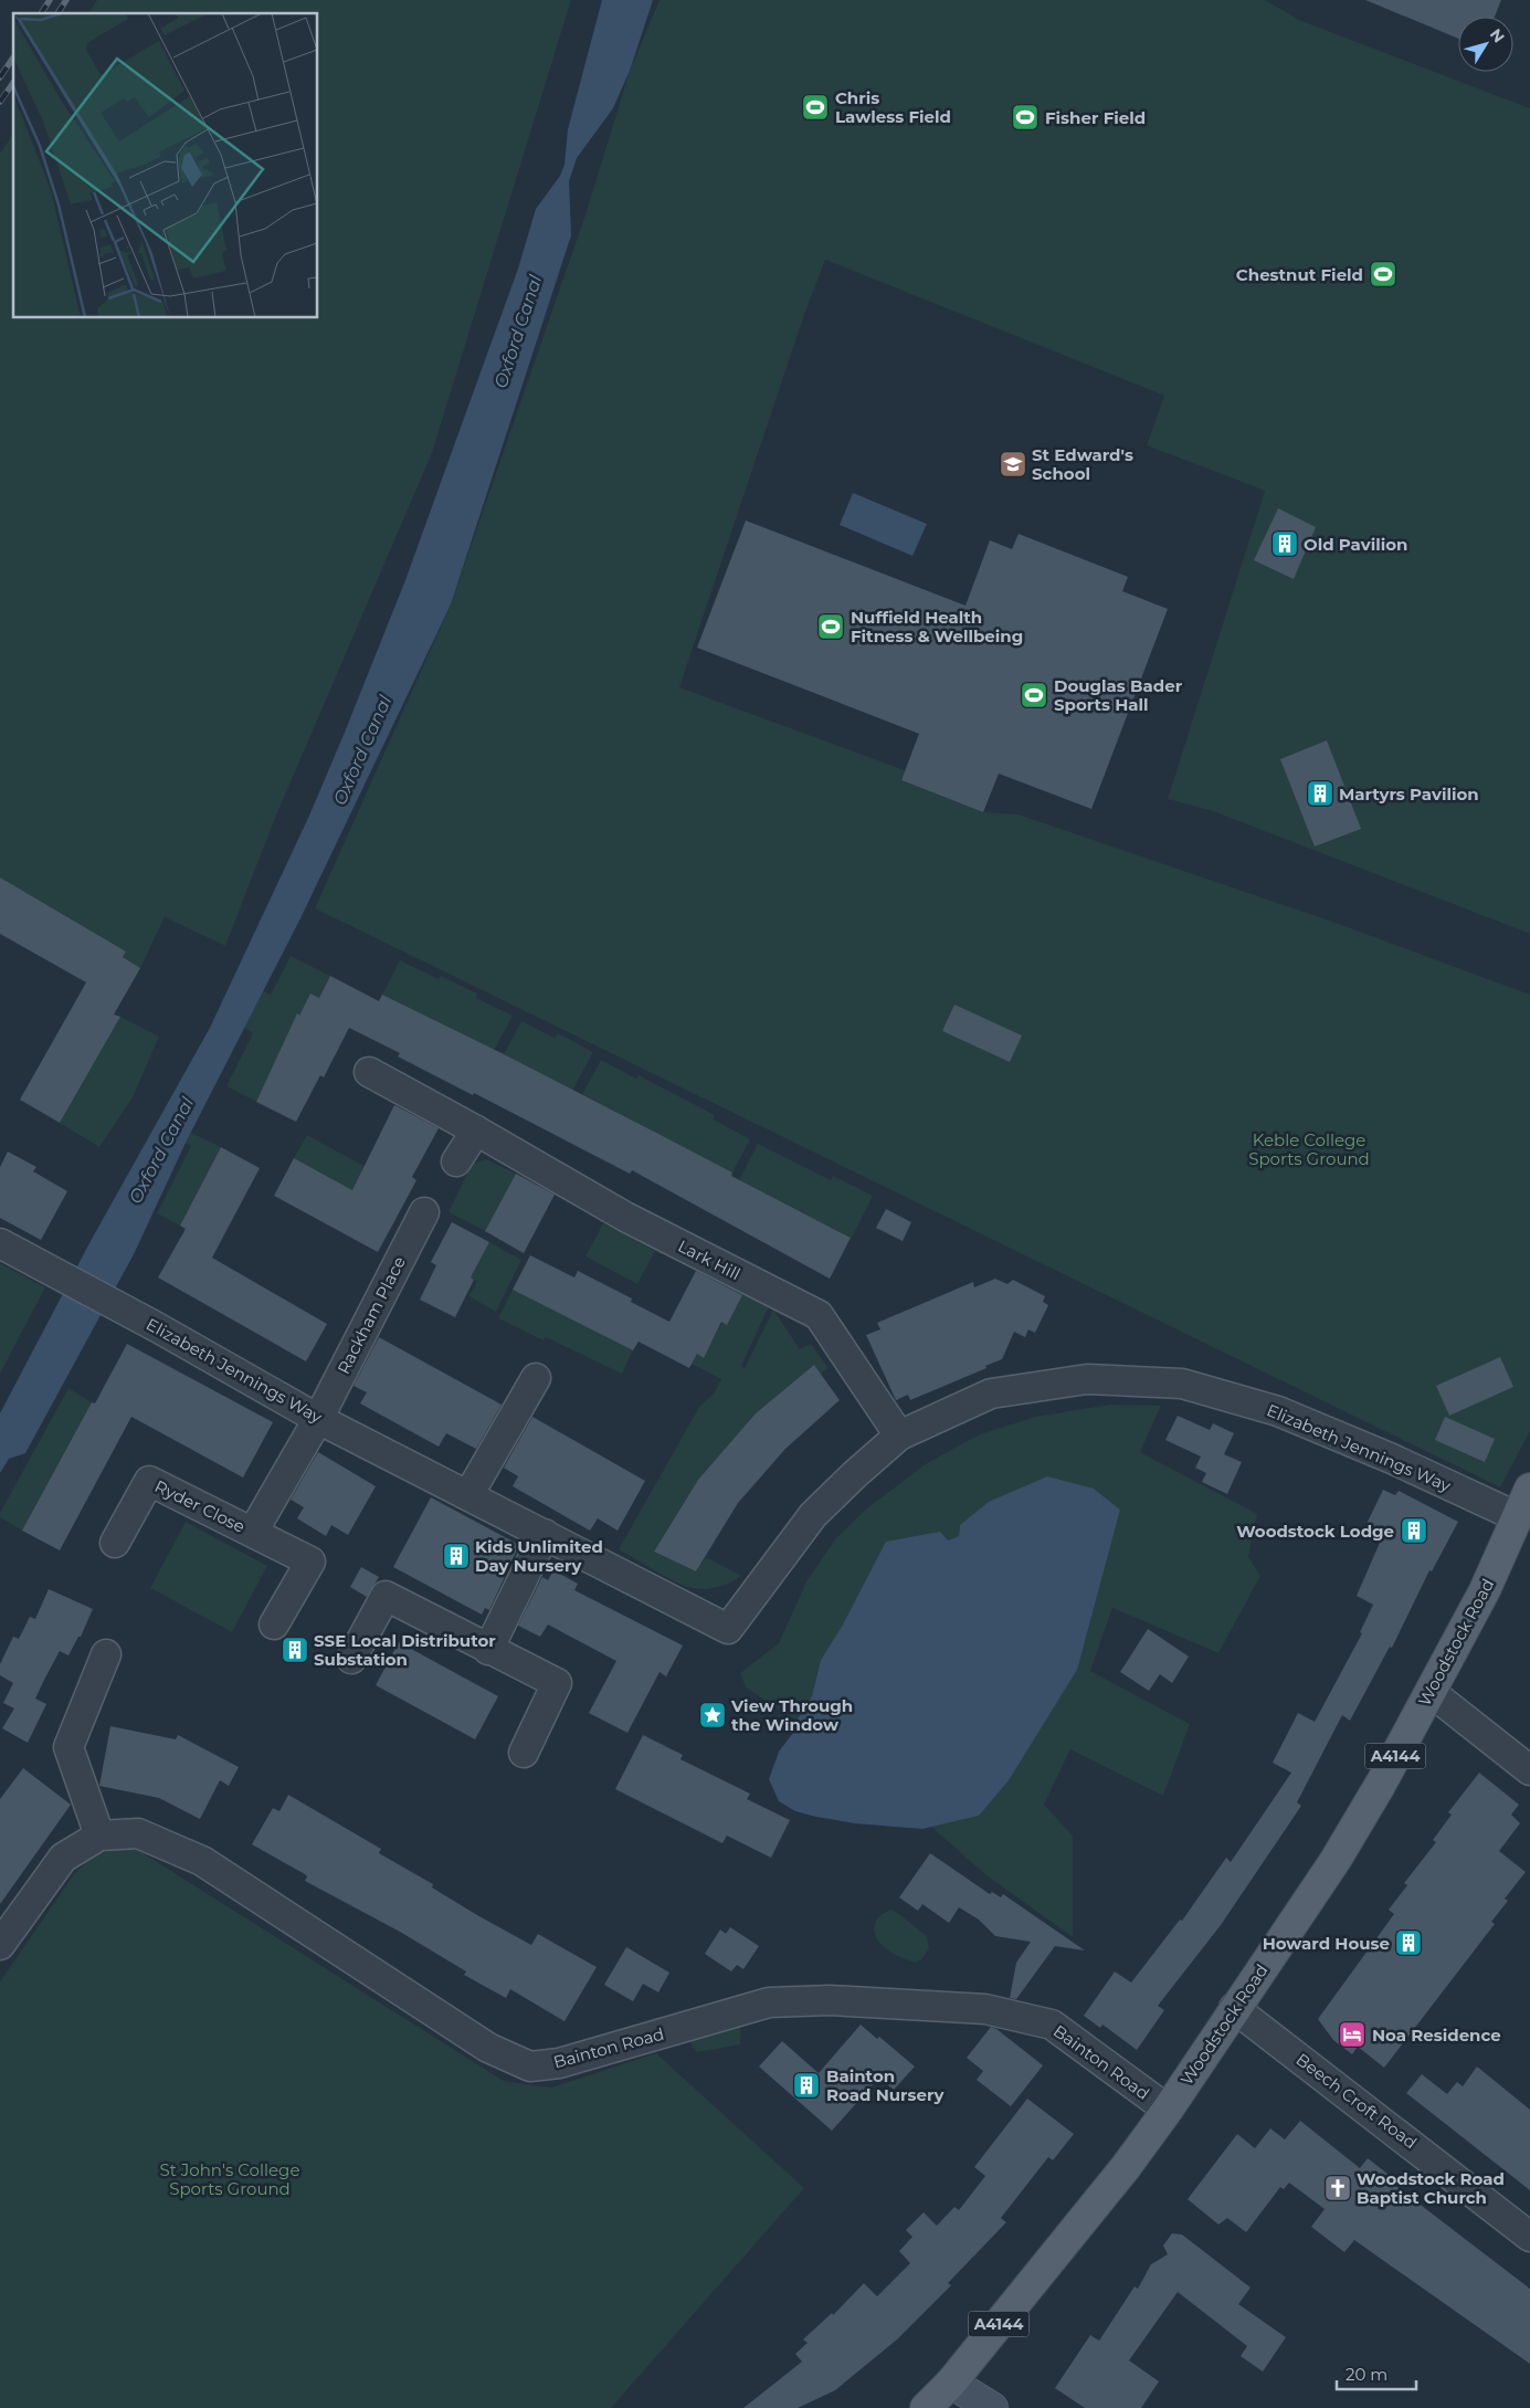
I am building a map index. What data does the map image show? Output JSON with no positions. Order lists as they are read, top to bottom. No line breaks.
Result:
{"streets":{"main road":["Woodstock Road","A4144"],"street":["Lark Hill","Rackham Place","Elizabeth Jennings Way","Ryder Close","Bainton Road","Beech Croft Road"]},"crossings":[["Lark Hill","Elizabeth Jennings Way"],["Rackham Place","Elizabeth Jennings Way"],["Rackham Place","Ryder Close"],["Elizabeth Jennings Way","Ryder Close"],["Elizabeth Jennings Way","Woodstock Road"],["Woodstock Road","Bainton Road"],["Woodstock Road","Beech Croft Road"]],"water":["Oxford Canal"],"parks":["Keble College Sports Ground","St John's College Sports Ground"],"places":{"sports":["Chris Lawless Field","Fisher Field","Chestnut Field","Nuffield Health Fitness & Wellbeing","Douglas Bader Sports Hall"],"school or university":["St Edward's School"],"building":["Old Pavilion","Martyrs Pavilion","Woodstock Lodge","Kids Unlimited Day Nursery","SSE Local Distributor Substation","Howard House","Bainton Road Nursery"],"place":["View Through the Window"],"hotel":["Noa Residence"],"church":["Woodstock Road Baptist Church"]},"scale_bar":"20 m","north":"top right"}
